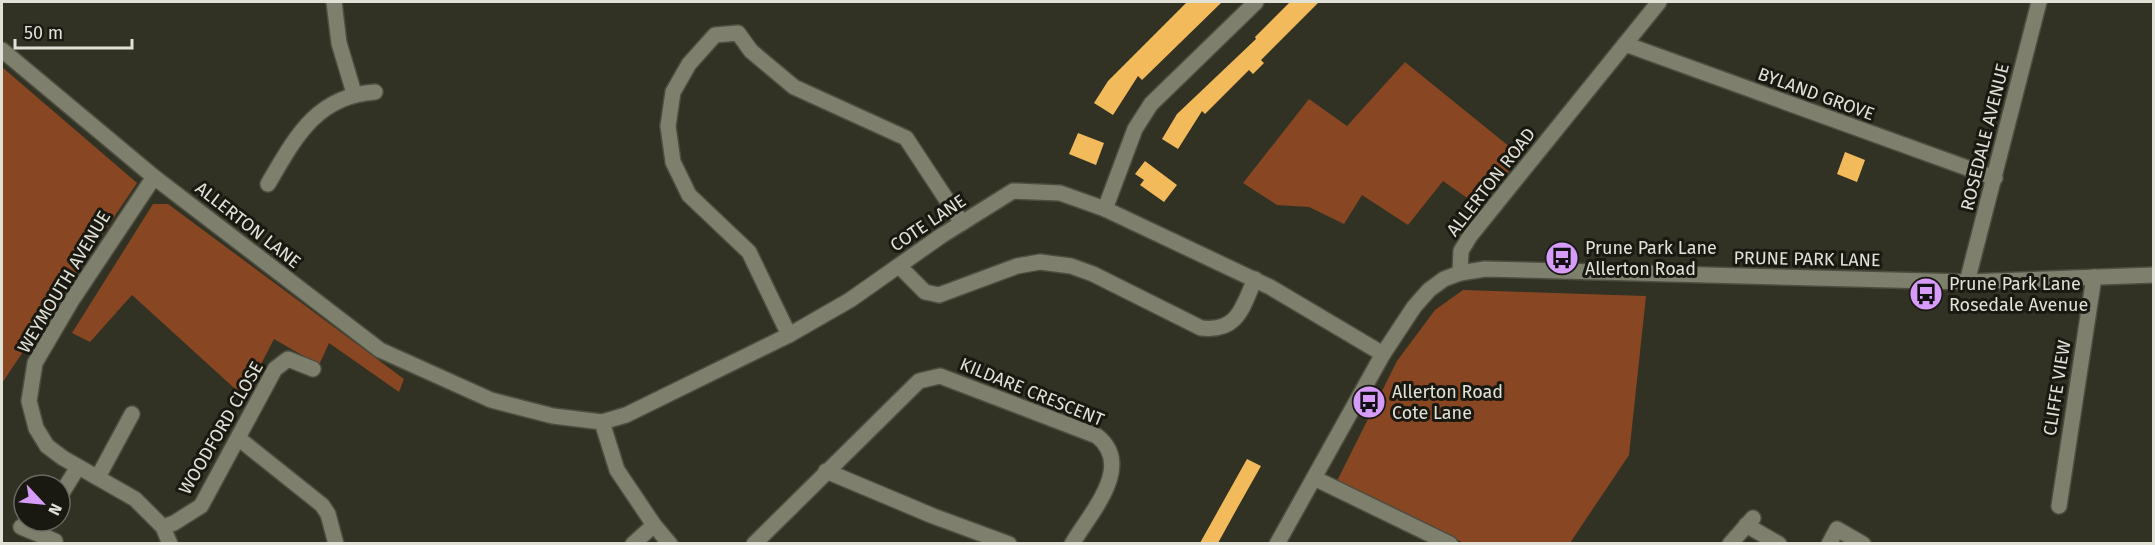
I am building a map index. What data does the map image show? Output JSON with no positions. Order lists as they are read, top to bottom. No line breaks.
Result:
{"streets":{"street":["BYLAND GROVE","ROSEDALE AVENUE","ALLERTON ROAD","COTE LANE","ALLERTON LANE","PRUNE PARK LANE","WEYMOUTH AVENUE","CLIFFE VIEW","KILDARE CRESCENT","WOODFORD CLOSE"]},"crossings":[["BYLAND GROVE","ROSEDALE AVENUE"],["BYLAND GROVE","ALLERTON ROAD"],["ROSEDALE AVENUE","PRUNE PARK LANE"],["ALLERTON ROAD","PRUNE PARK LANE"],["COTE LANE","ALLERTON LANE"],["ALLERTON LANE","WEYMOUTH AVENUE"],["PRUNE PARK LANE","CLIFFE VIEW"],["WEYMOUTH AVENUE","WOODFORD CLOSE"]],"places":{"bus stop":["Prune Park Lane Allerton Road","Prune Park Lane Rosedale Avenue","Allerton Road Cote Lane"]},"scale_bar":"50 m","north":"bottom right"}
